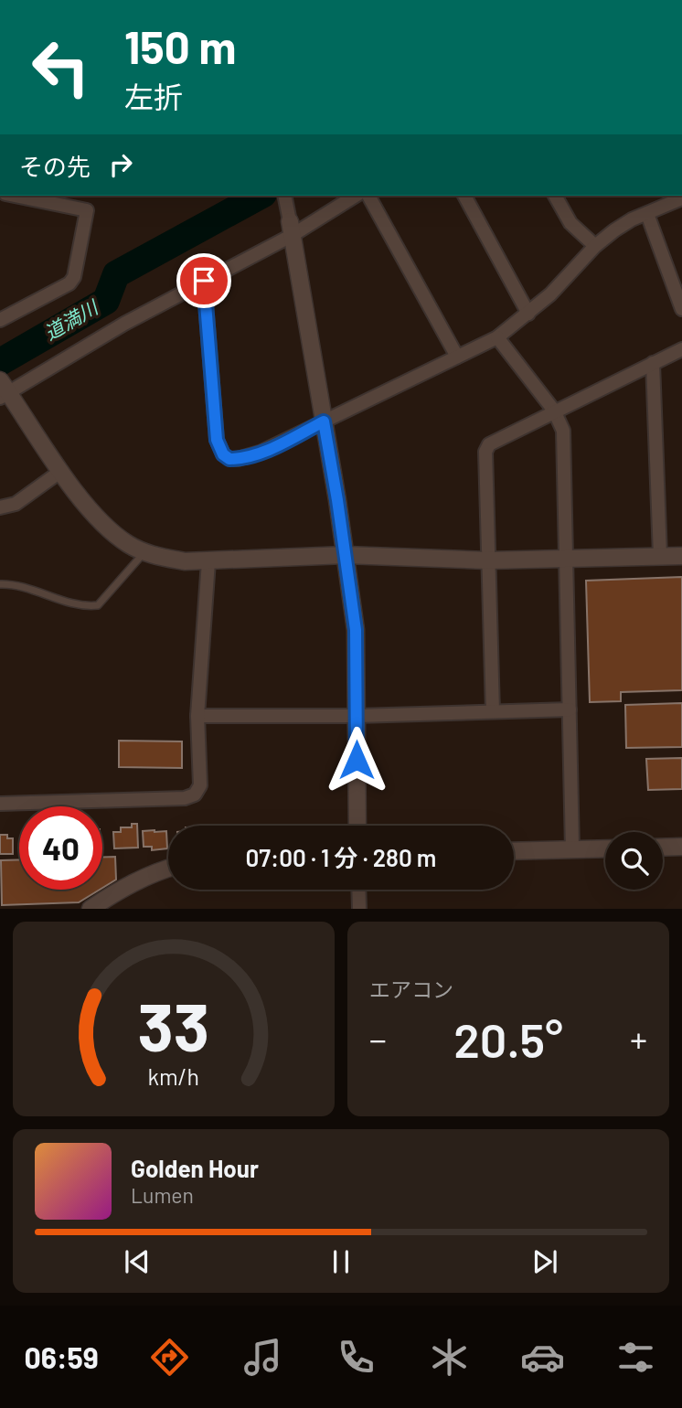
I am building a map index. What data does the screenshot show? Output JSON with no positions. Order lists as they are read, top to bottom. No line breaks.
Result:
{"water":["道満川"],"page":{"turn":["150 m","左折"],"then":"その先","limit":"40","trip":"07:00 · 1 分 · 280 m","tile":"エアコン","heat":["−","20.5°","+"],"song":["Golden Hour","Lumen"],"tabs":"06:59","gauge":["33","km/h"]}}
